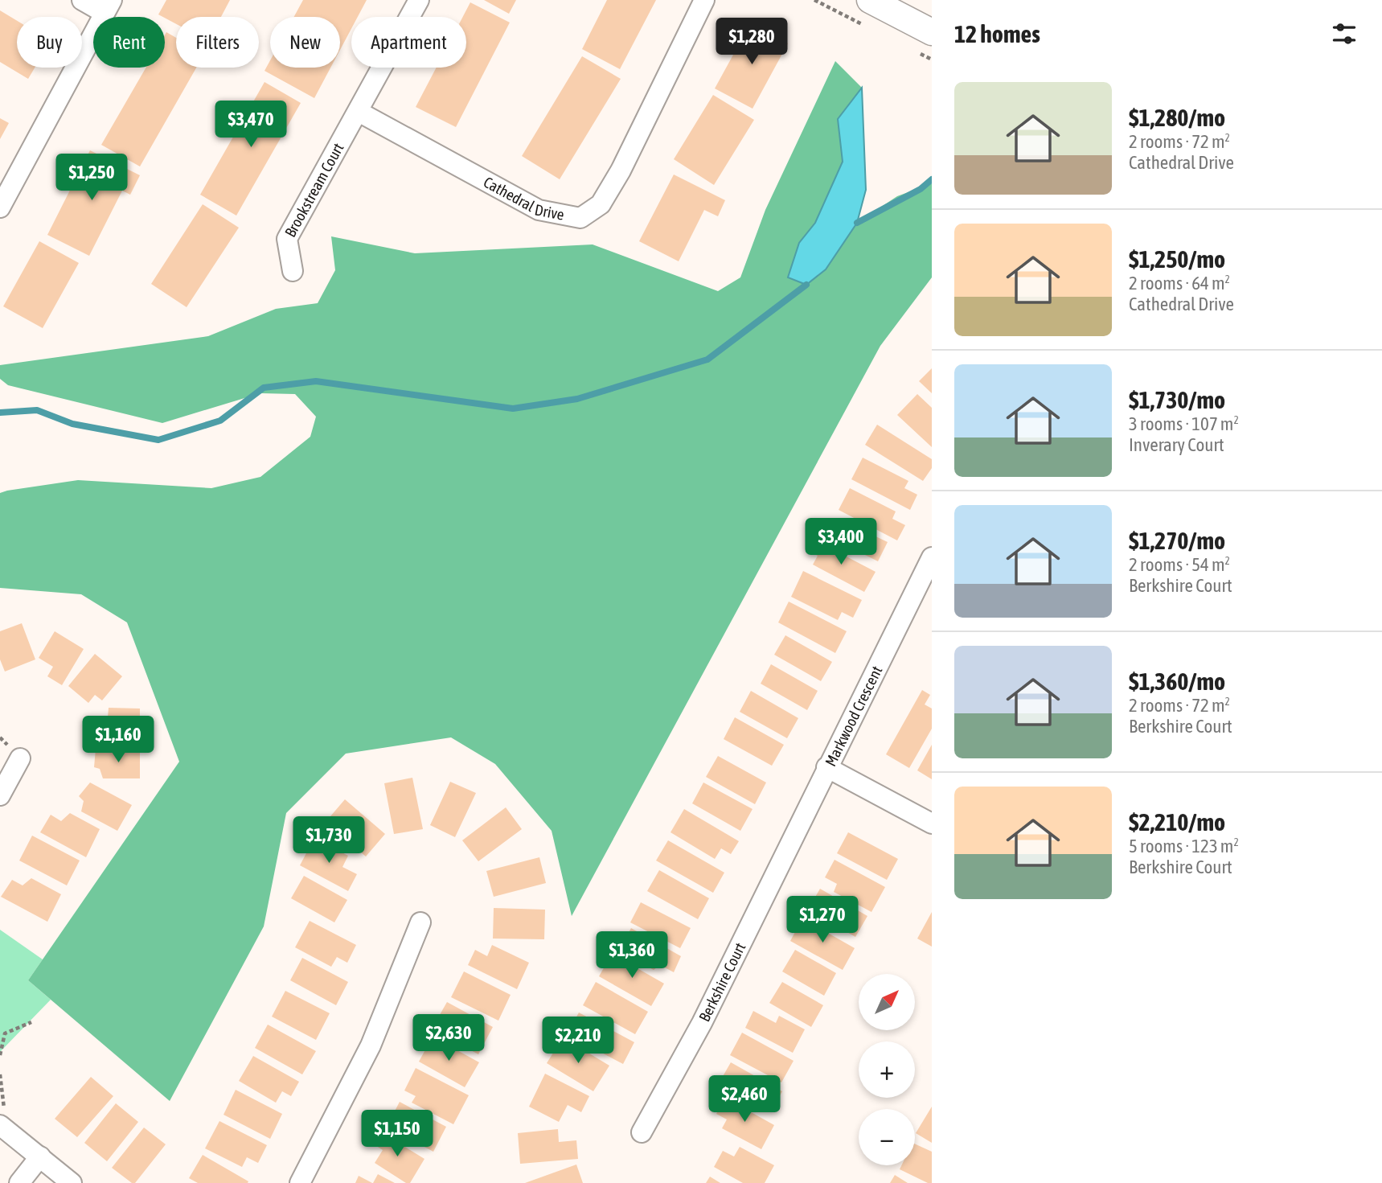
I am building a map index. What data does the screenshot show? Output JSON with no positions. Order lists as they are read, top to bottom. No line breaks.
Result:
{"streets":{"street":["Brookstream Court","Cathedral Drive","Markwood Crescent","Berkshire Court"]},"crossings":[["Brookstream Court","Cathedral Drive"],["Markwood Crescent","Berkshire Court"]],"north":"top right","page":{"heading":"12 homes","chip":["Buy","Rent","Filters","New","Apartment"],"price":["$1,280","$3,470","$1,250","$3,400","$1,160","$1,730","$1,270","$1,360","$2,630","$2,210","$2,460","$1,150"],"list":[{"name":"$1,280/mo","note":"2 rooms · 72 m² · Cathedral Drive"},{"name":"$1,250/mo","note":"2 rooms · 64 m² · Cathedral Drive"},{"name":"$1,730/mo","note":"3 rooms · 107 m² · Inverary Court"},{"name":"$1,270/mo","note":"2 rooms · 54 m² · Berkshire Court"},{"name":"$1,360/mo","note":"2 rooms · 72 m² · Berkshire Court"},{"name":"$2,210/mo","note":"5 rooms · 123 m² · Berkshire Court"}],"map_buttons":["+","−"]}}
